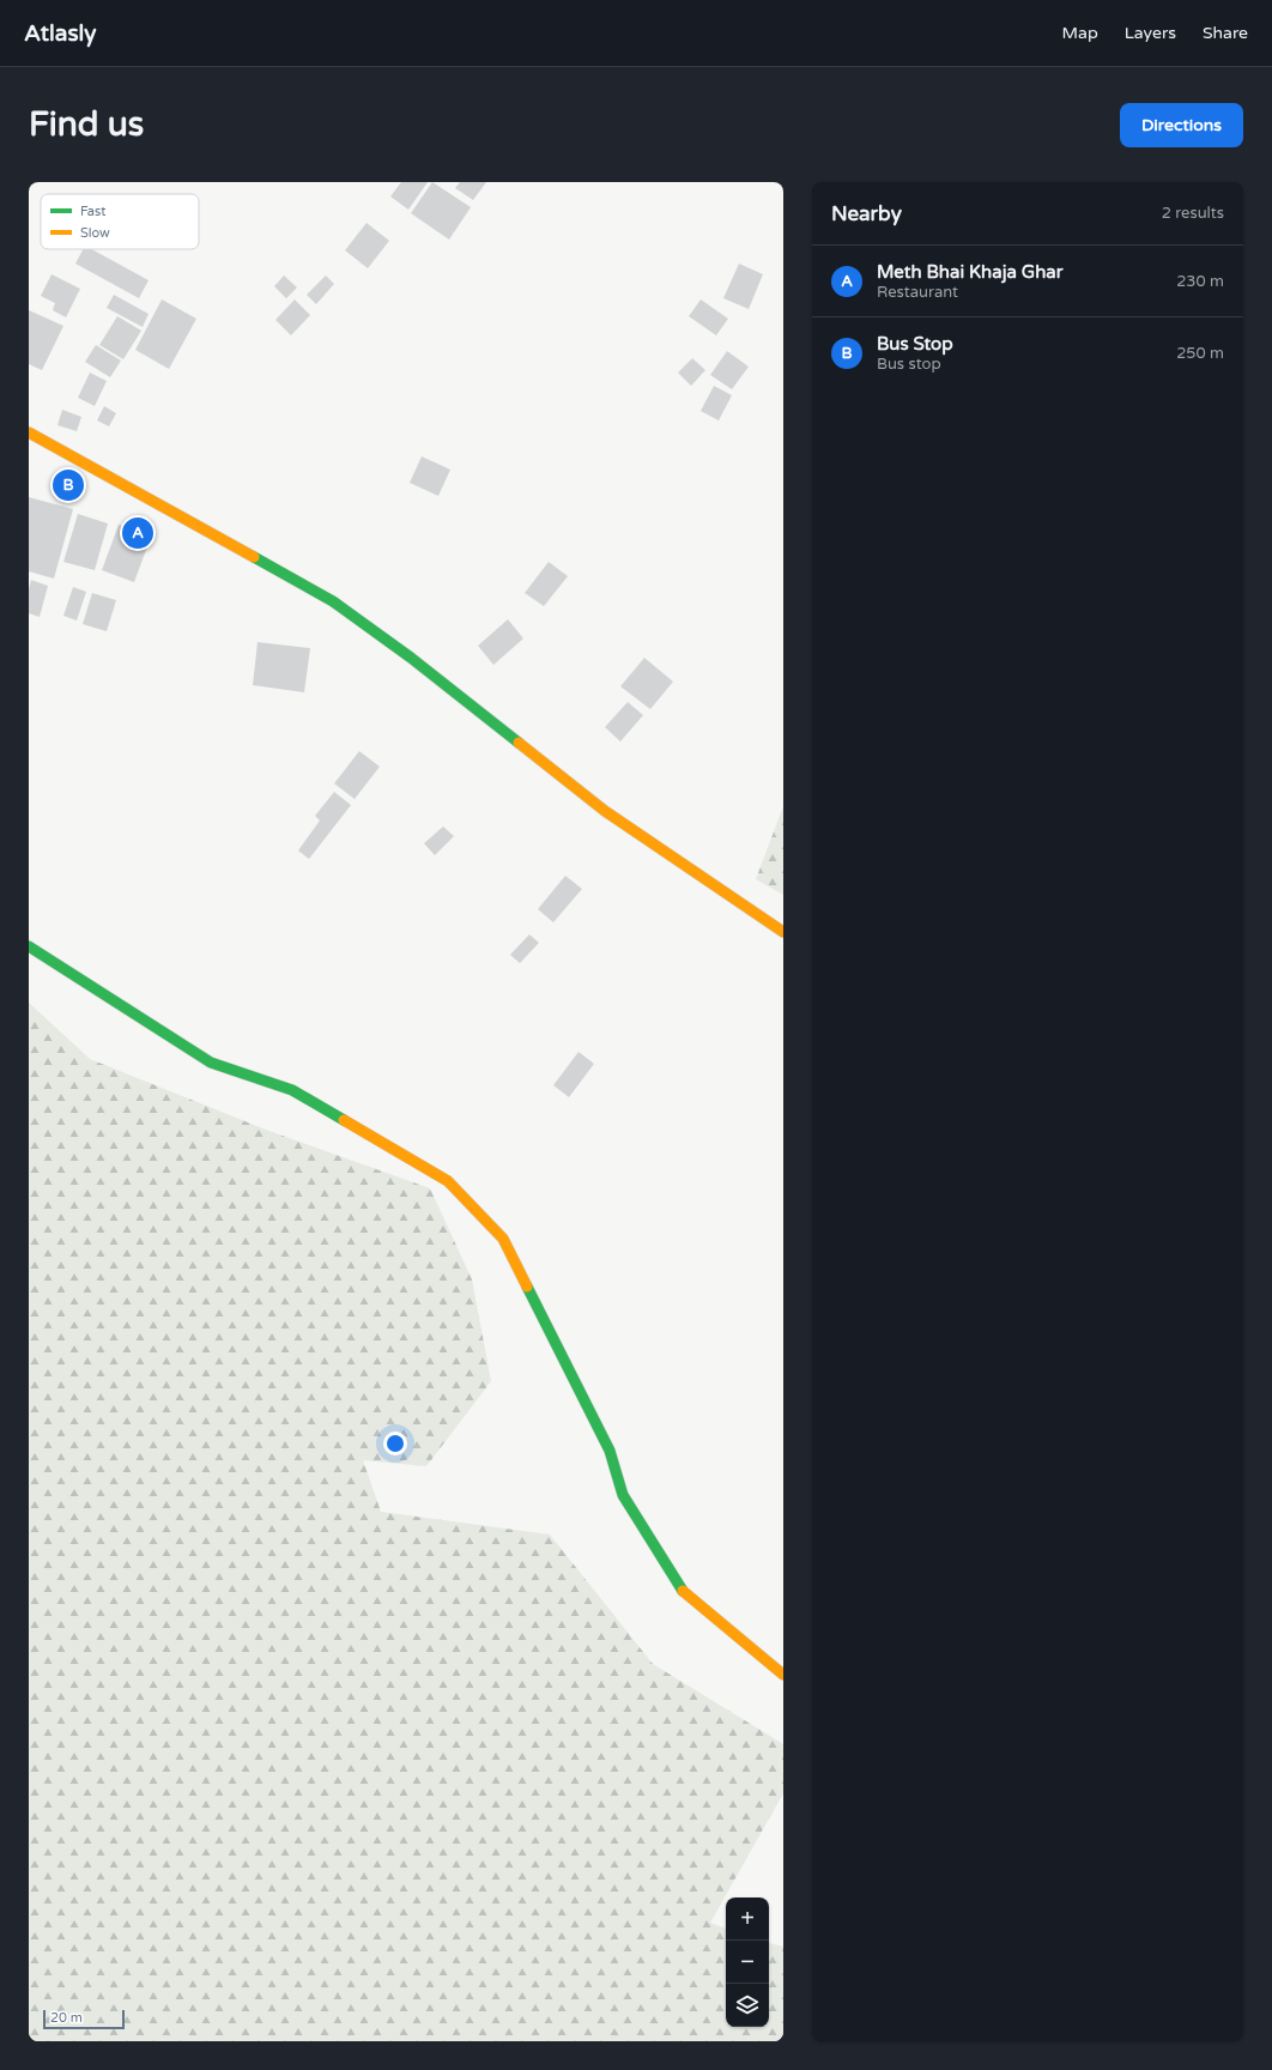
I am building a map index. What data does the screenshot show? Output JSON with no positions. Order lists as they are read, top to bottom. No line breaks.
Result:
{"legend":["Fast","Slow"],"scale_bar":"20 m","page":{"header":"Atlasly","nav":["Map","Layers","Share"],"buttons":"Directions","title":"Find us","heading":["Nearby","2 results"],"list":[{"mark":"A","name":"Meth Bhai Khaja Ghar","note":"Restaurant","value":"230 m"},{"mark":"B","name":"Bus Stop","note":"Bus stop","value":"250 m"}],"pins":["B","A"],"map_buttons":["+","−"],"scale":"20 m"}}
